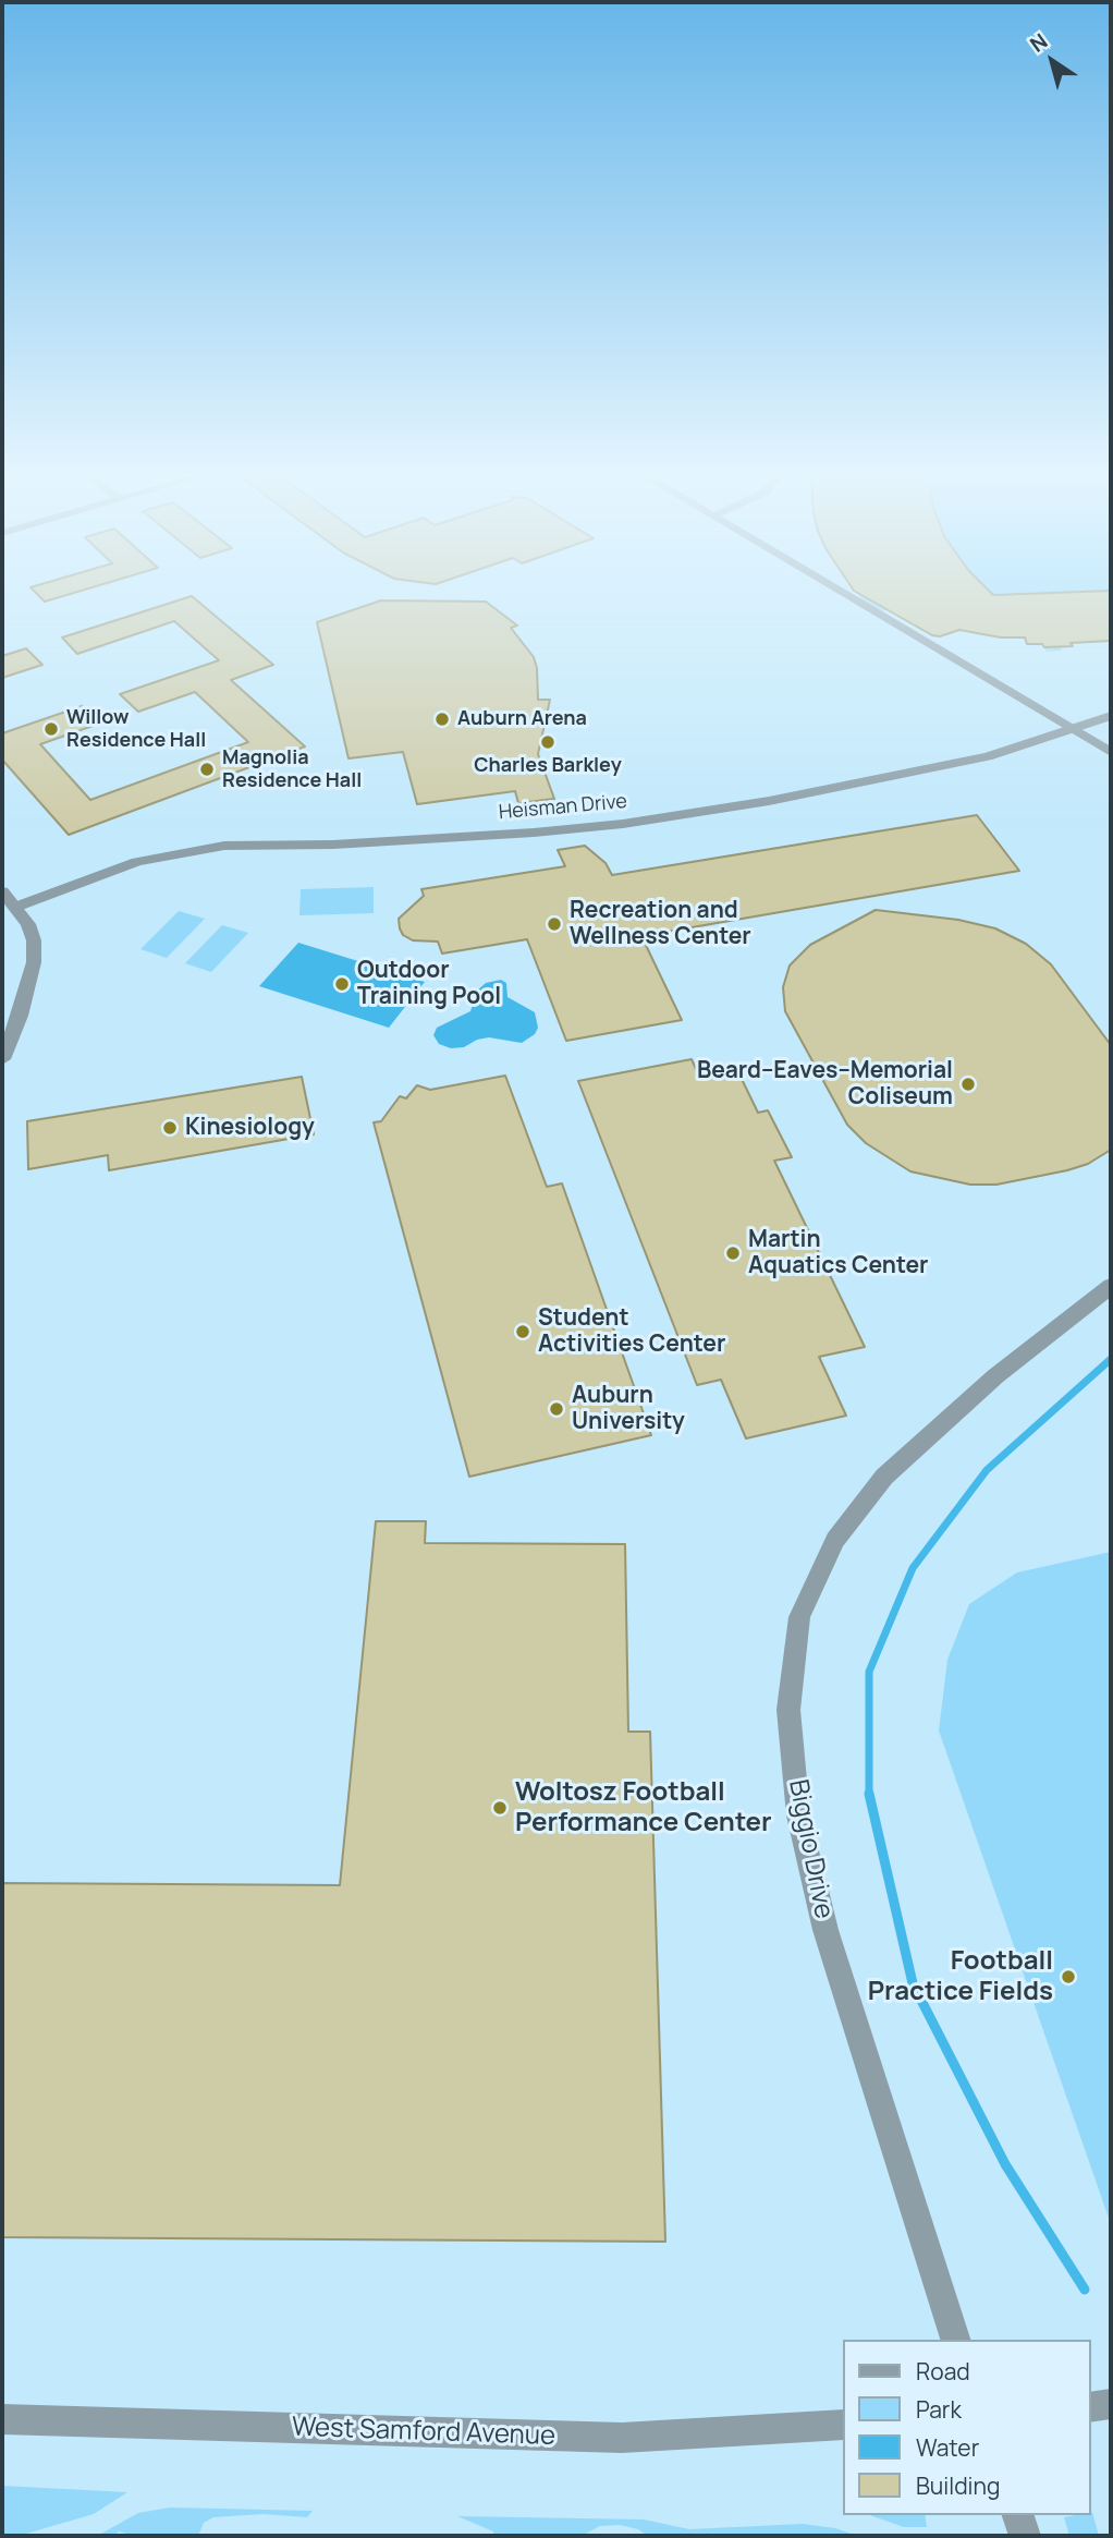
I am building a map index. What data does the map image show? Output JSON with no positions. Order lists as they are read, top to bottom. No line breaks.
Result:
{"streets":{"street":["Heisman Drive","Biggio Drive","West Samford Avenue"]},"places":["Auburn Arena","Willow Residence Hall","Charles Barkley","Magnolia Residence Hall","Recreation and Wellness Center","Outdoor Training Pool","Beard–Eaves–Memorial Coliseum","Kinesiology","Martin Aquatics Center","Student Activities Center","Auburn University","Woltosz Football Performance Center","Football Practice Fields"],"legend":["Road","Park","Water","Building"],"north":"top left"}
